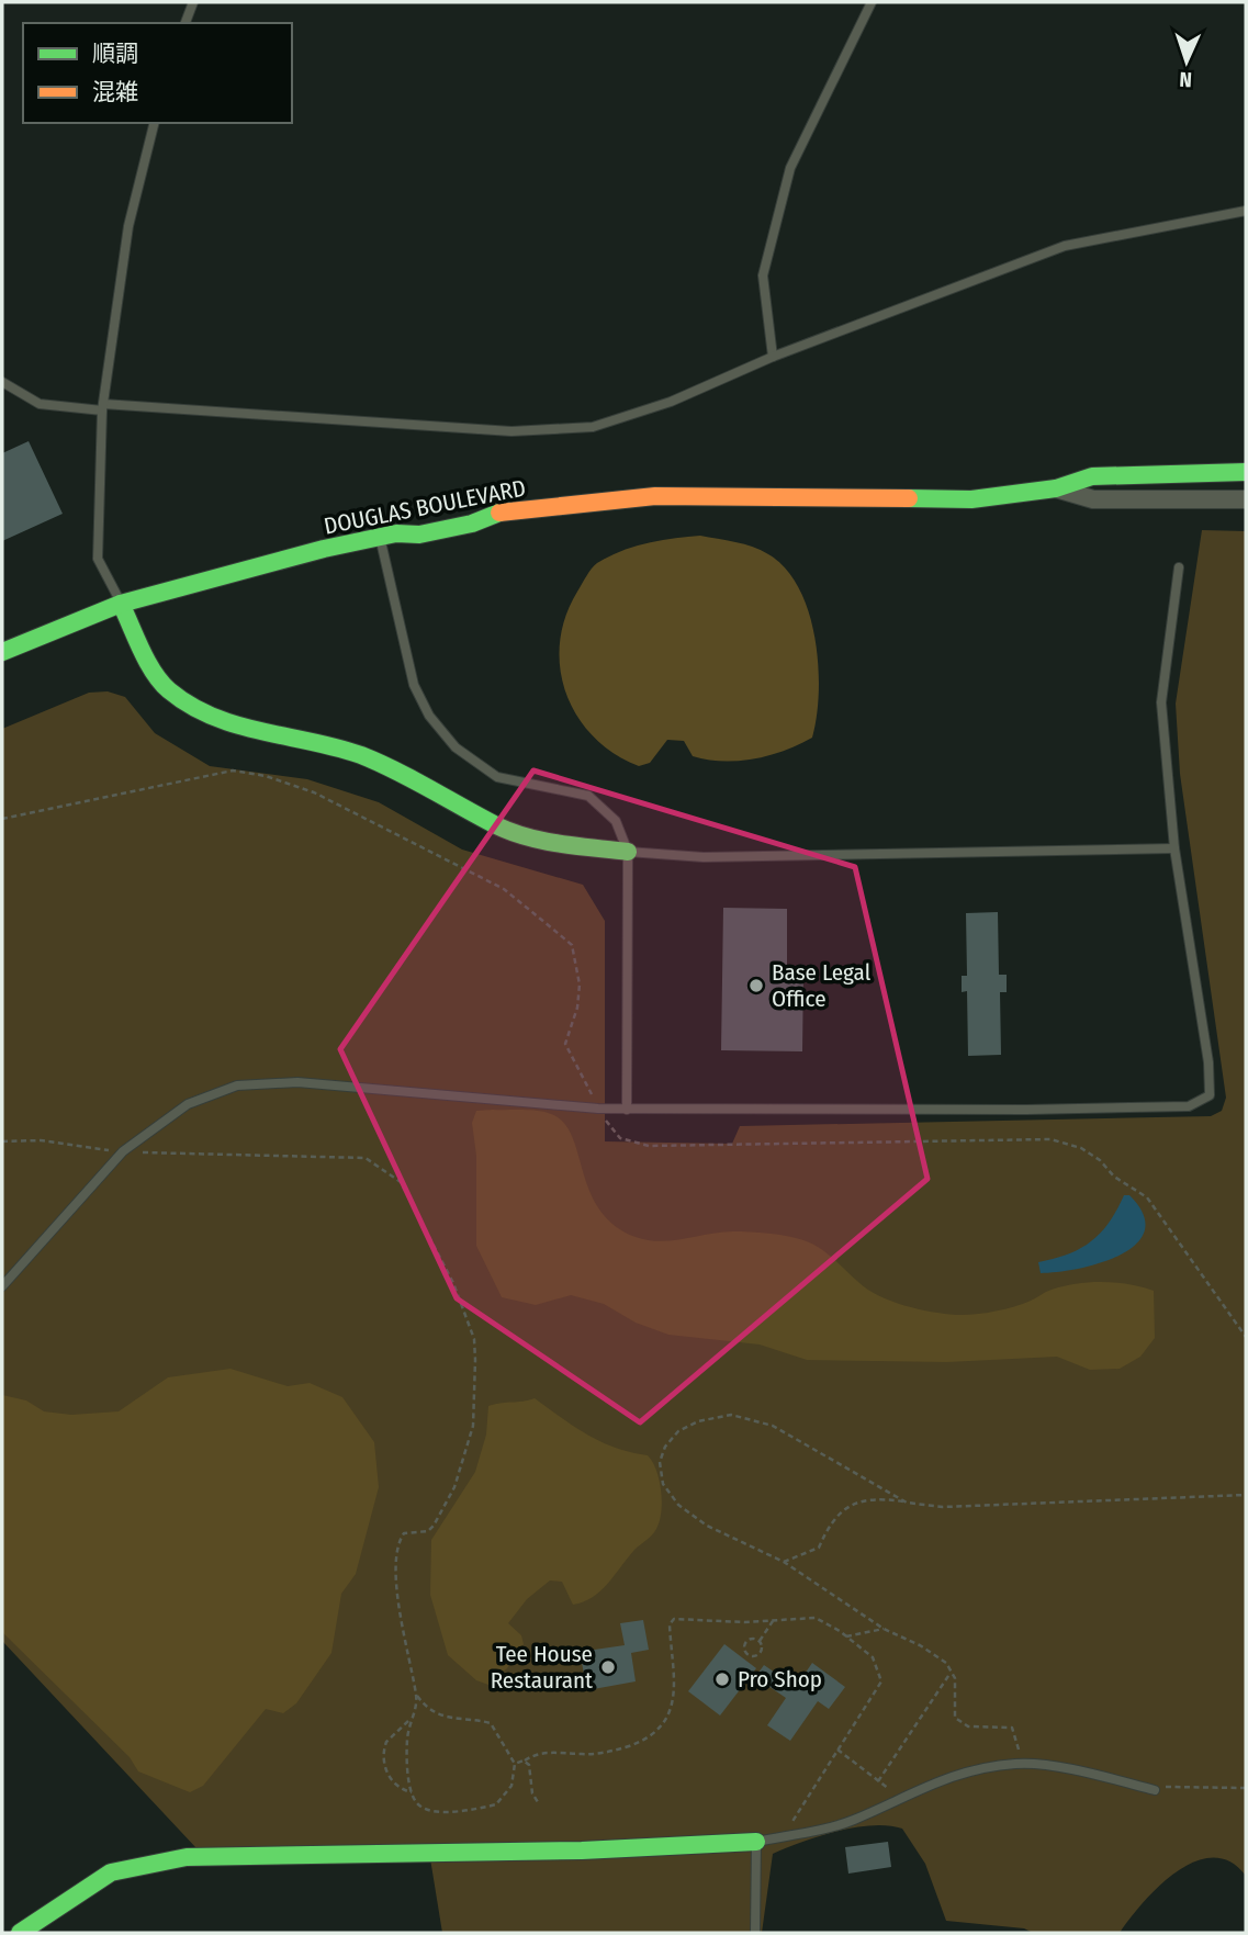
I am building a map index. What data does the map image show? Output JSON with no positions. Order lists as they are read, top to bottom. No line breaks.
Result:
{"streets":{"street":["DOUGLAS BOULEVARD"]},"places":["Base Legal Office","Tee House Restaurant","Pro Shop"],"legend":["順調","混雑"],"north":"bottom"}
